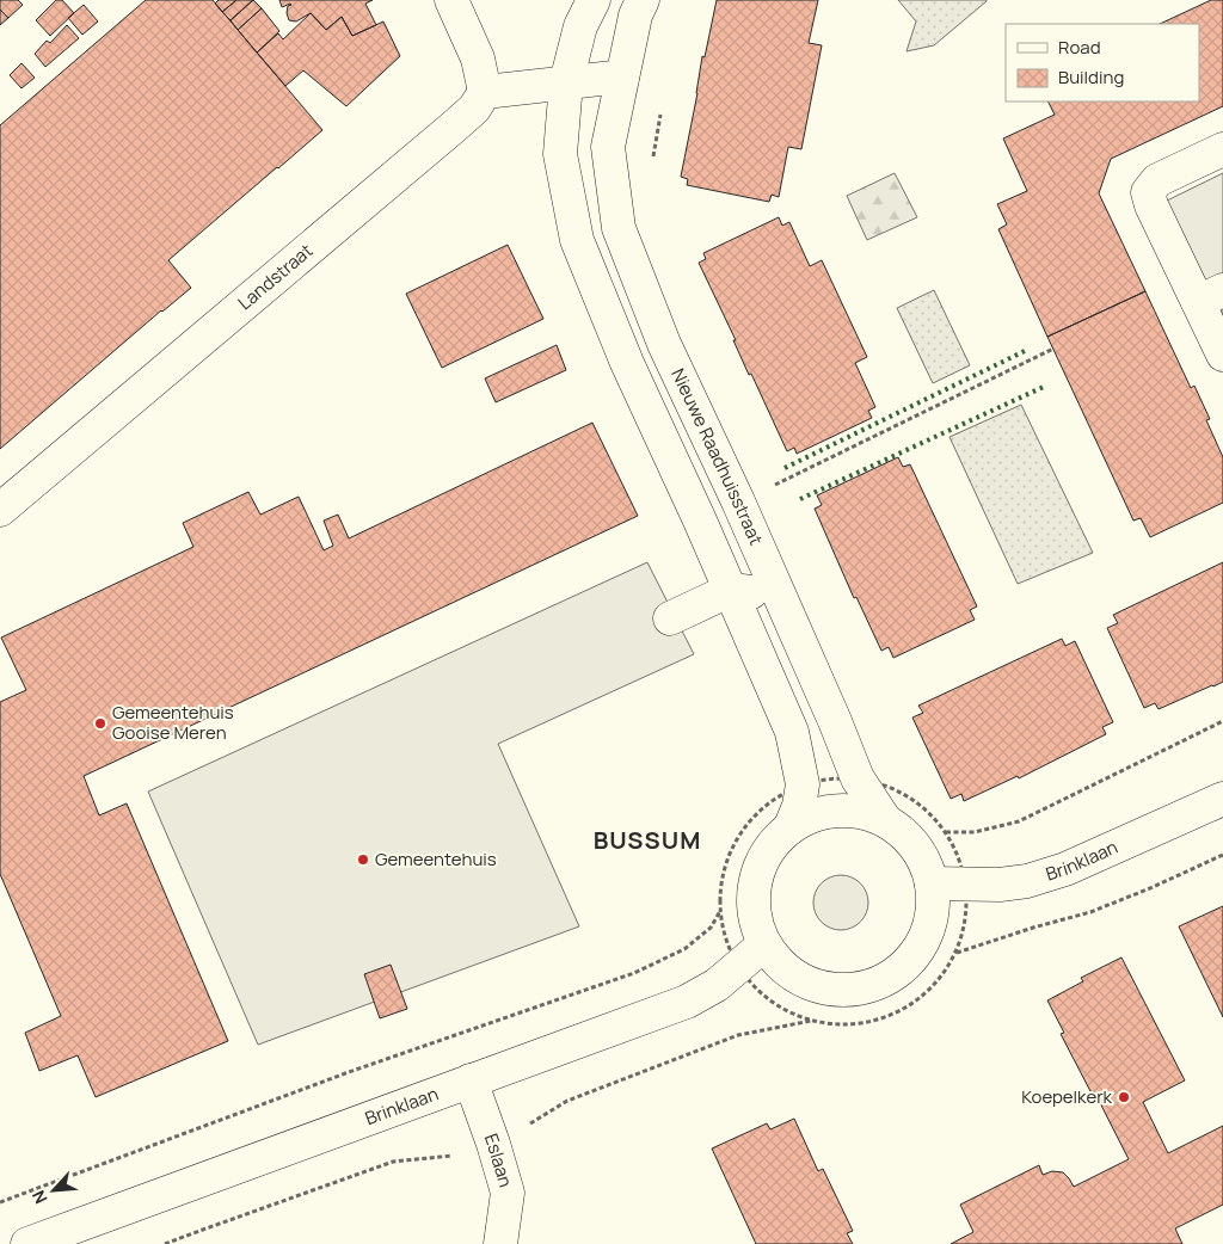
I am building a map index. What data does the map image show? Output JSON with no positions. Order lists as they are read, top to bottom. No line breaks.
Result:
{"streets":{"street":["Landstraat","Nieuwe Raadhuisstraat","Brinklaan","Eslaan"]},"crossings":[["Nieuwe Raadhuisstraat","Brinklaan"],["Brinklaan","Eslaan"]],"districts":["BUSSUM"],"places":["Gemeentehuis Gooise Meren","Gemeentehuis","Koepelkerk"],"legend":["Road","Building"],"north":"bottom left"}
